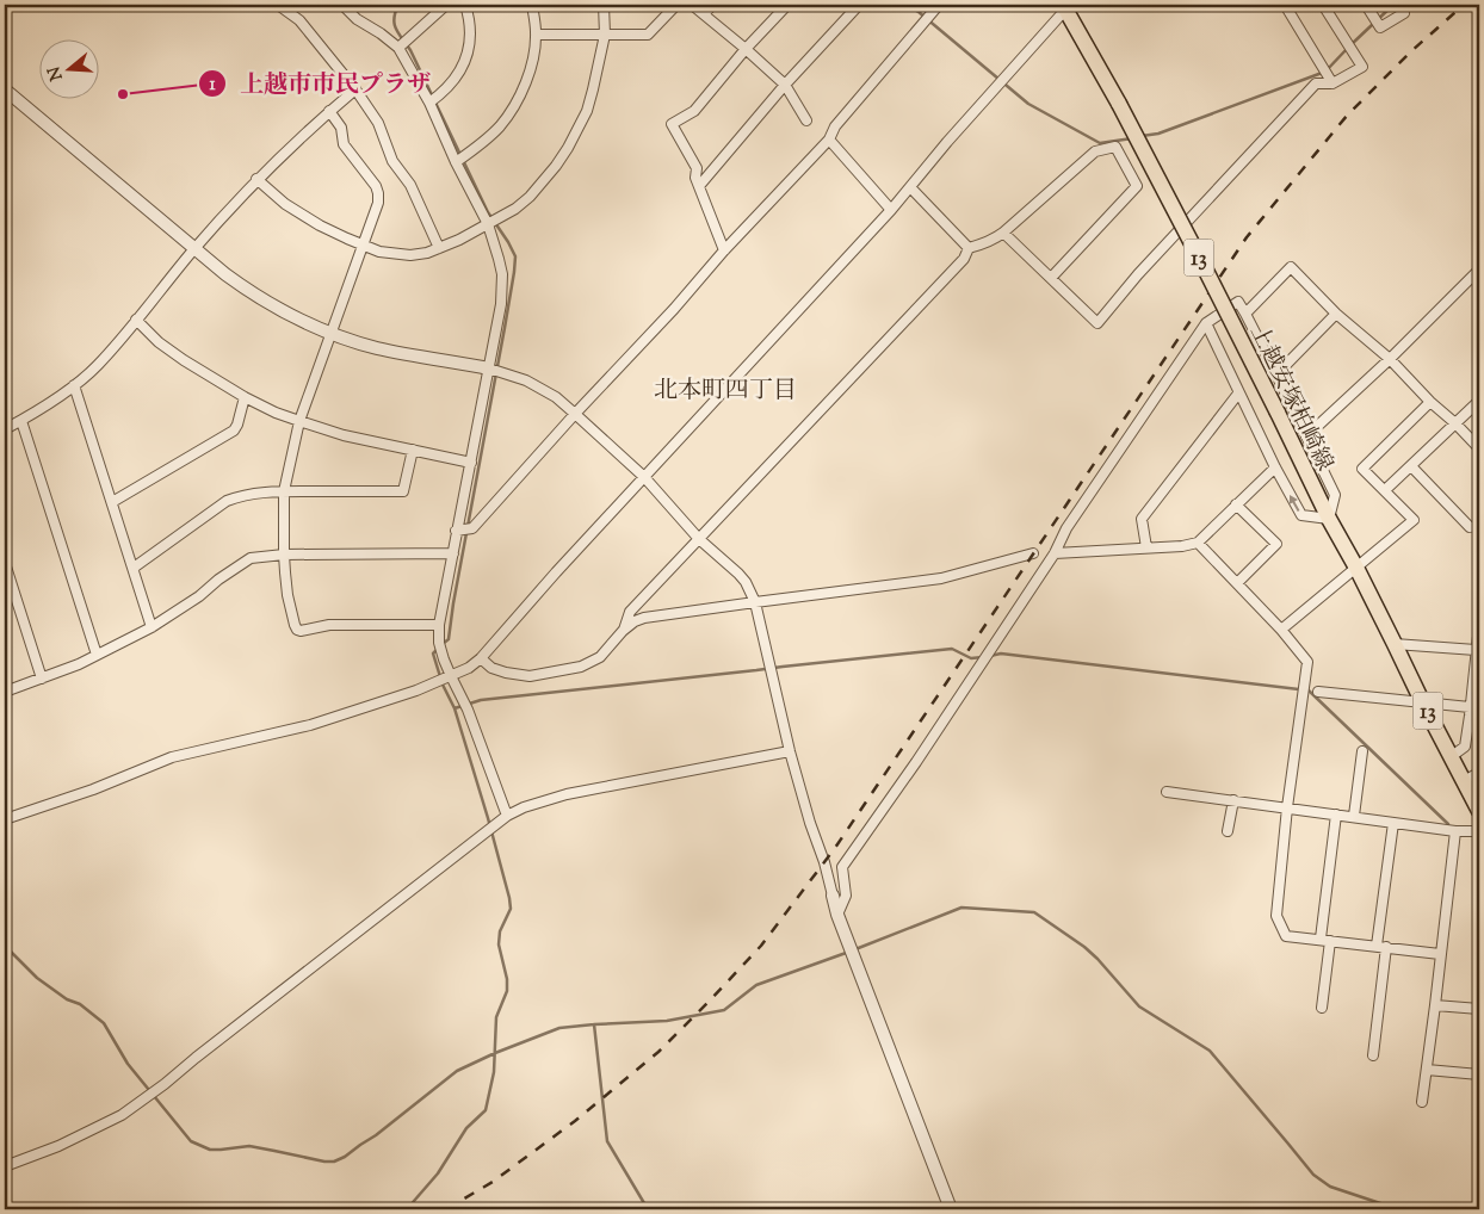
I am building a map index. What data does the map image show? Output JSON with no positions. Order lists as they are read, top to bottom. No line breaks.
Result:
{"streets":{"main road":["13","上越安塚柏崎線"]},"districts":["北本町四丁目"],"places":["上越市市民プラザ"],"north":"left"}
